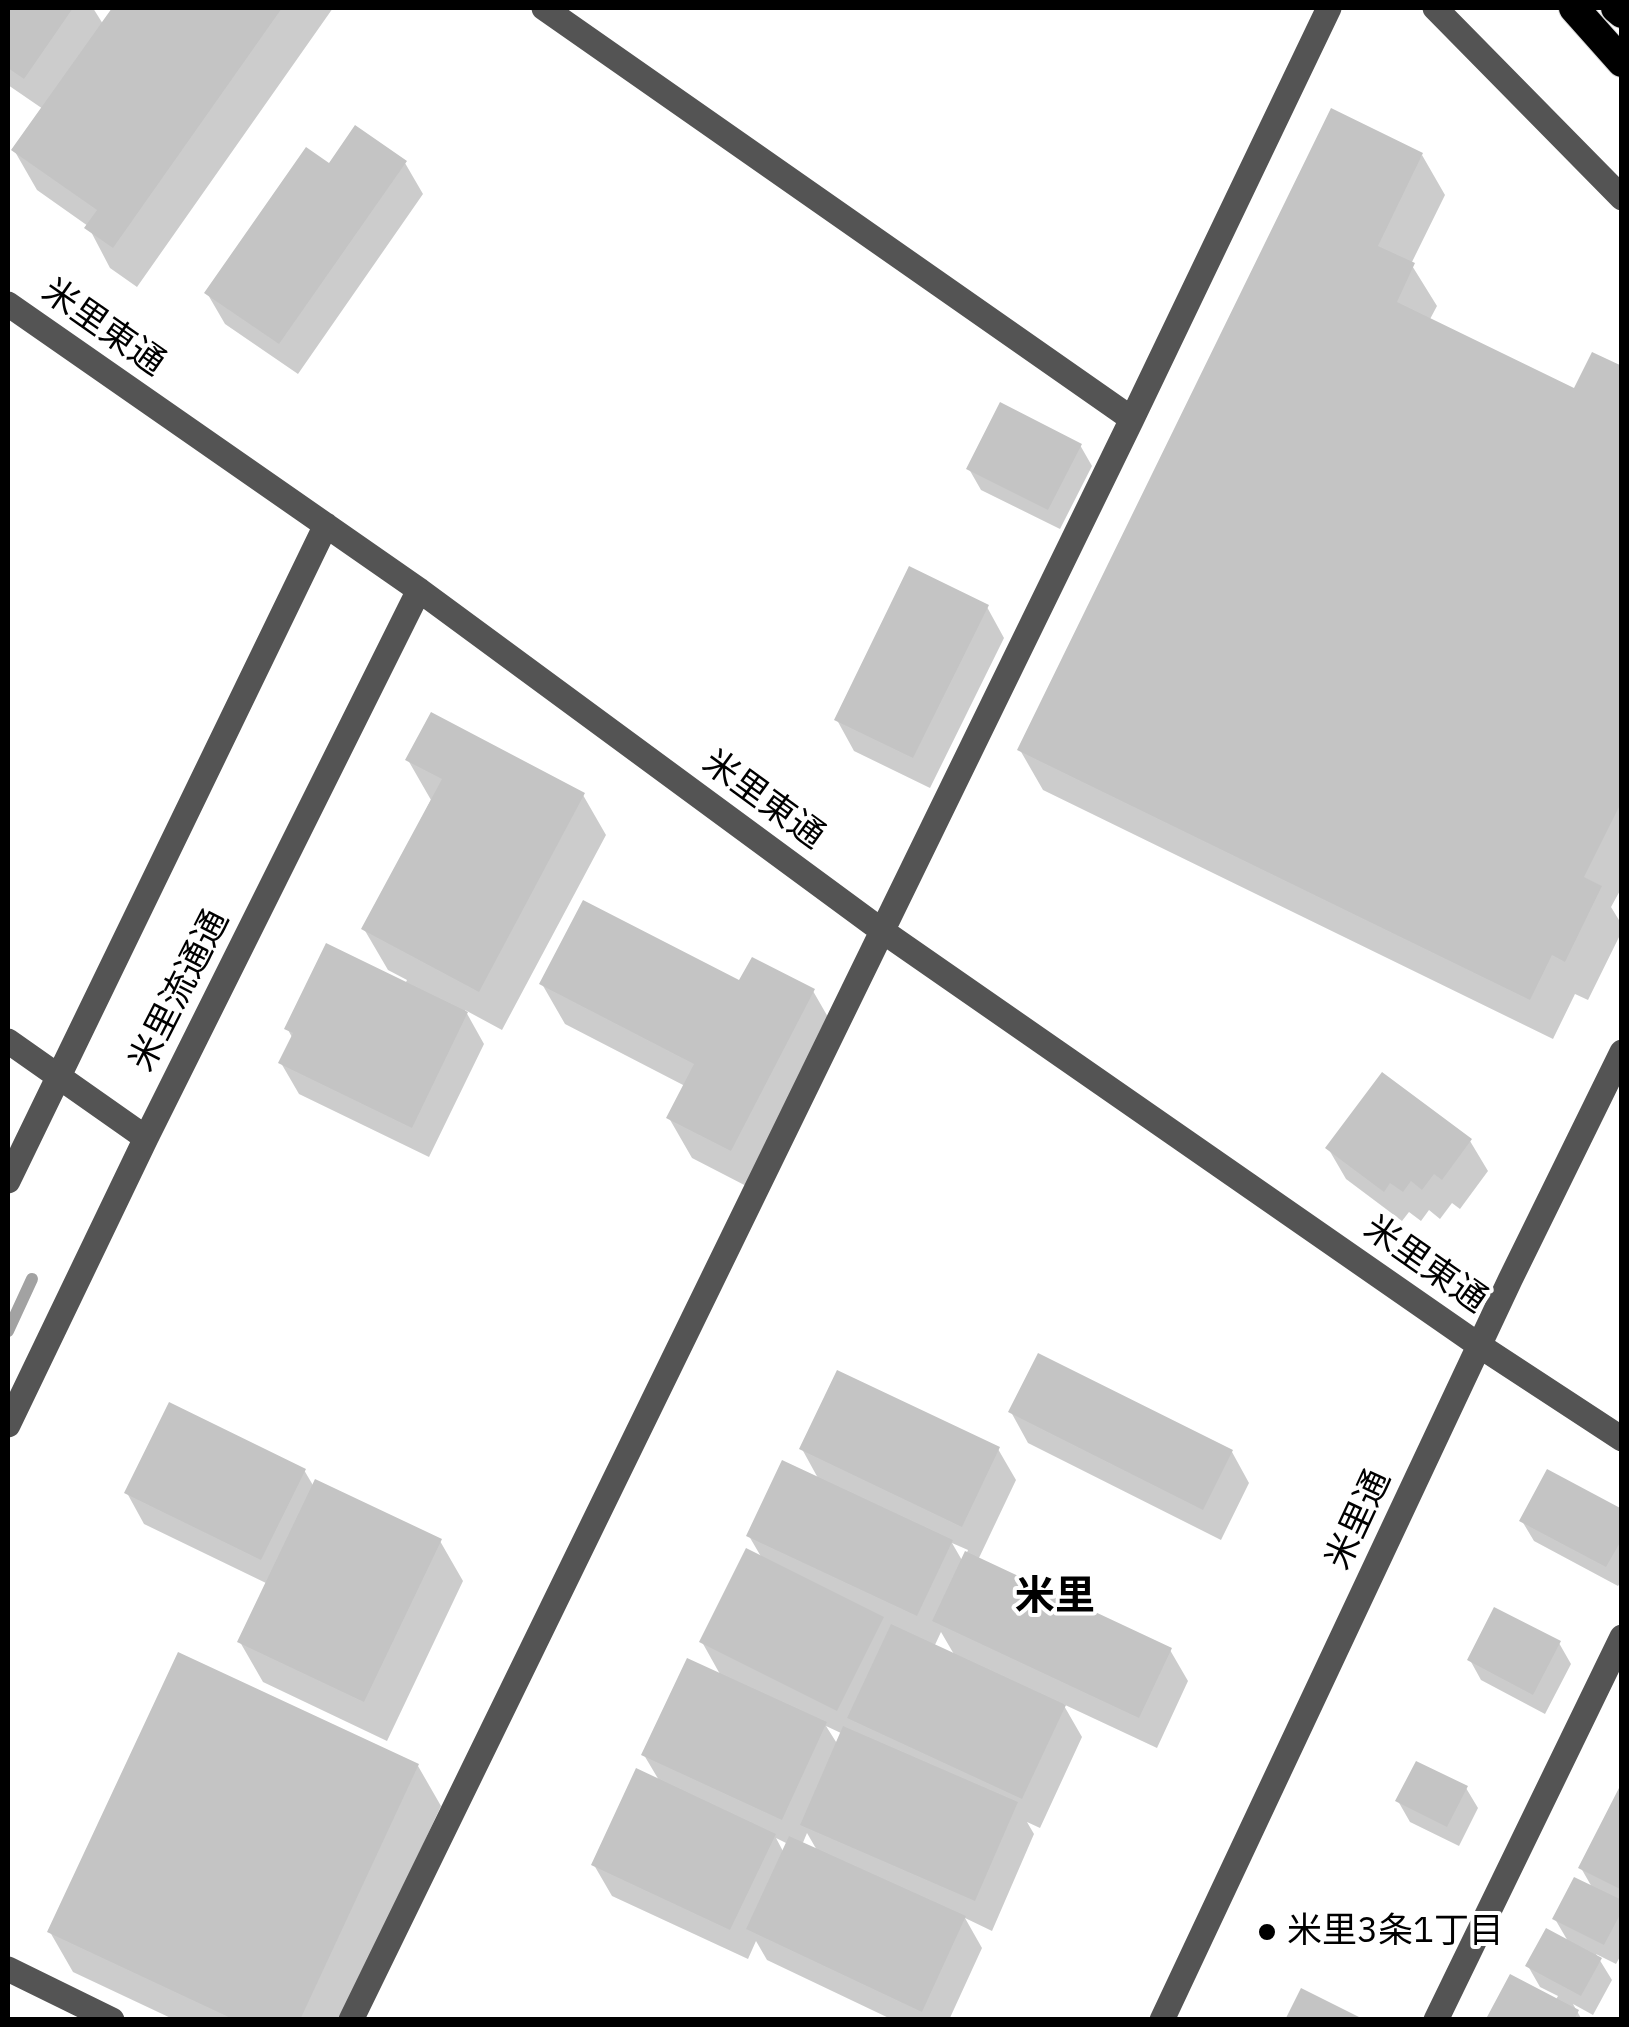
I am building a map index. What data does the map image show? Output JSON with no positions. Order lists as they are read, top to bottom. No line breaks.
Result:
{"streets":{"street":["米里東通","米里流通通","米里通"]},"crossings":[["米里東通","米里流通通"],["米里東通","米里通"]],"districts":["米里"],"places":["米里3条1丁目"]}
